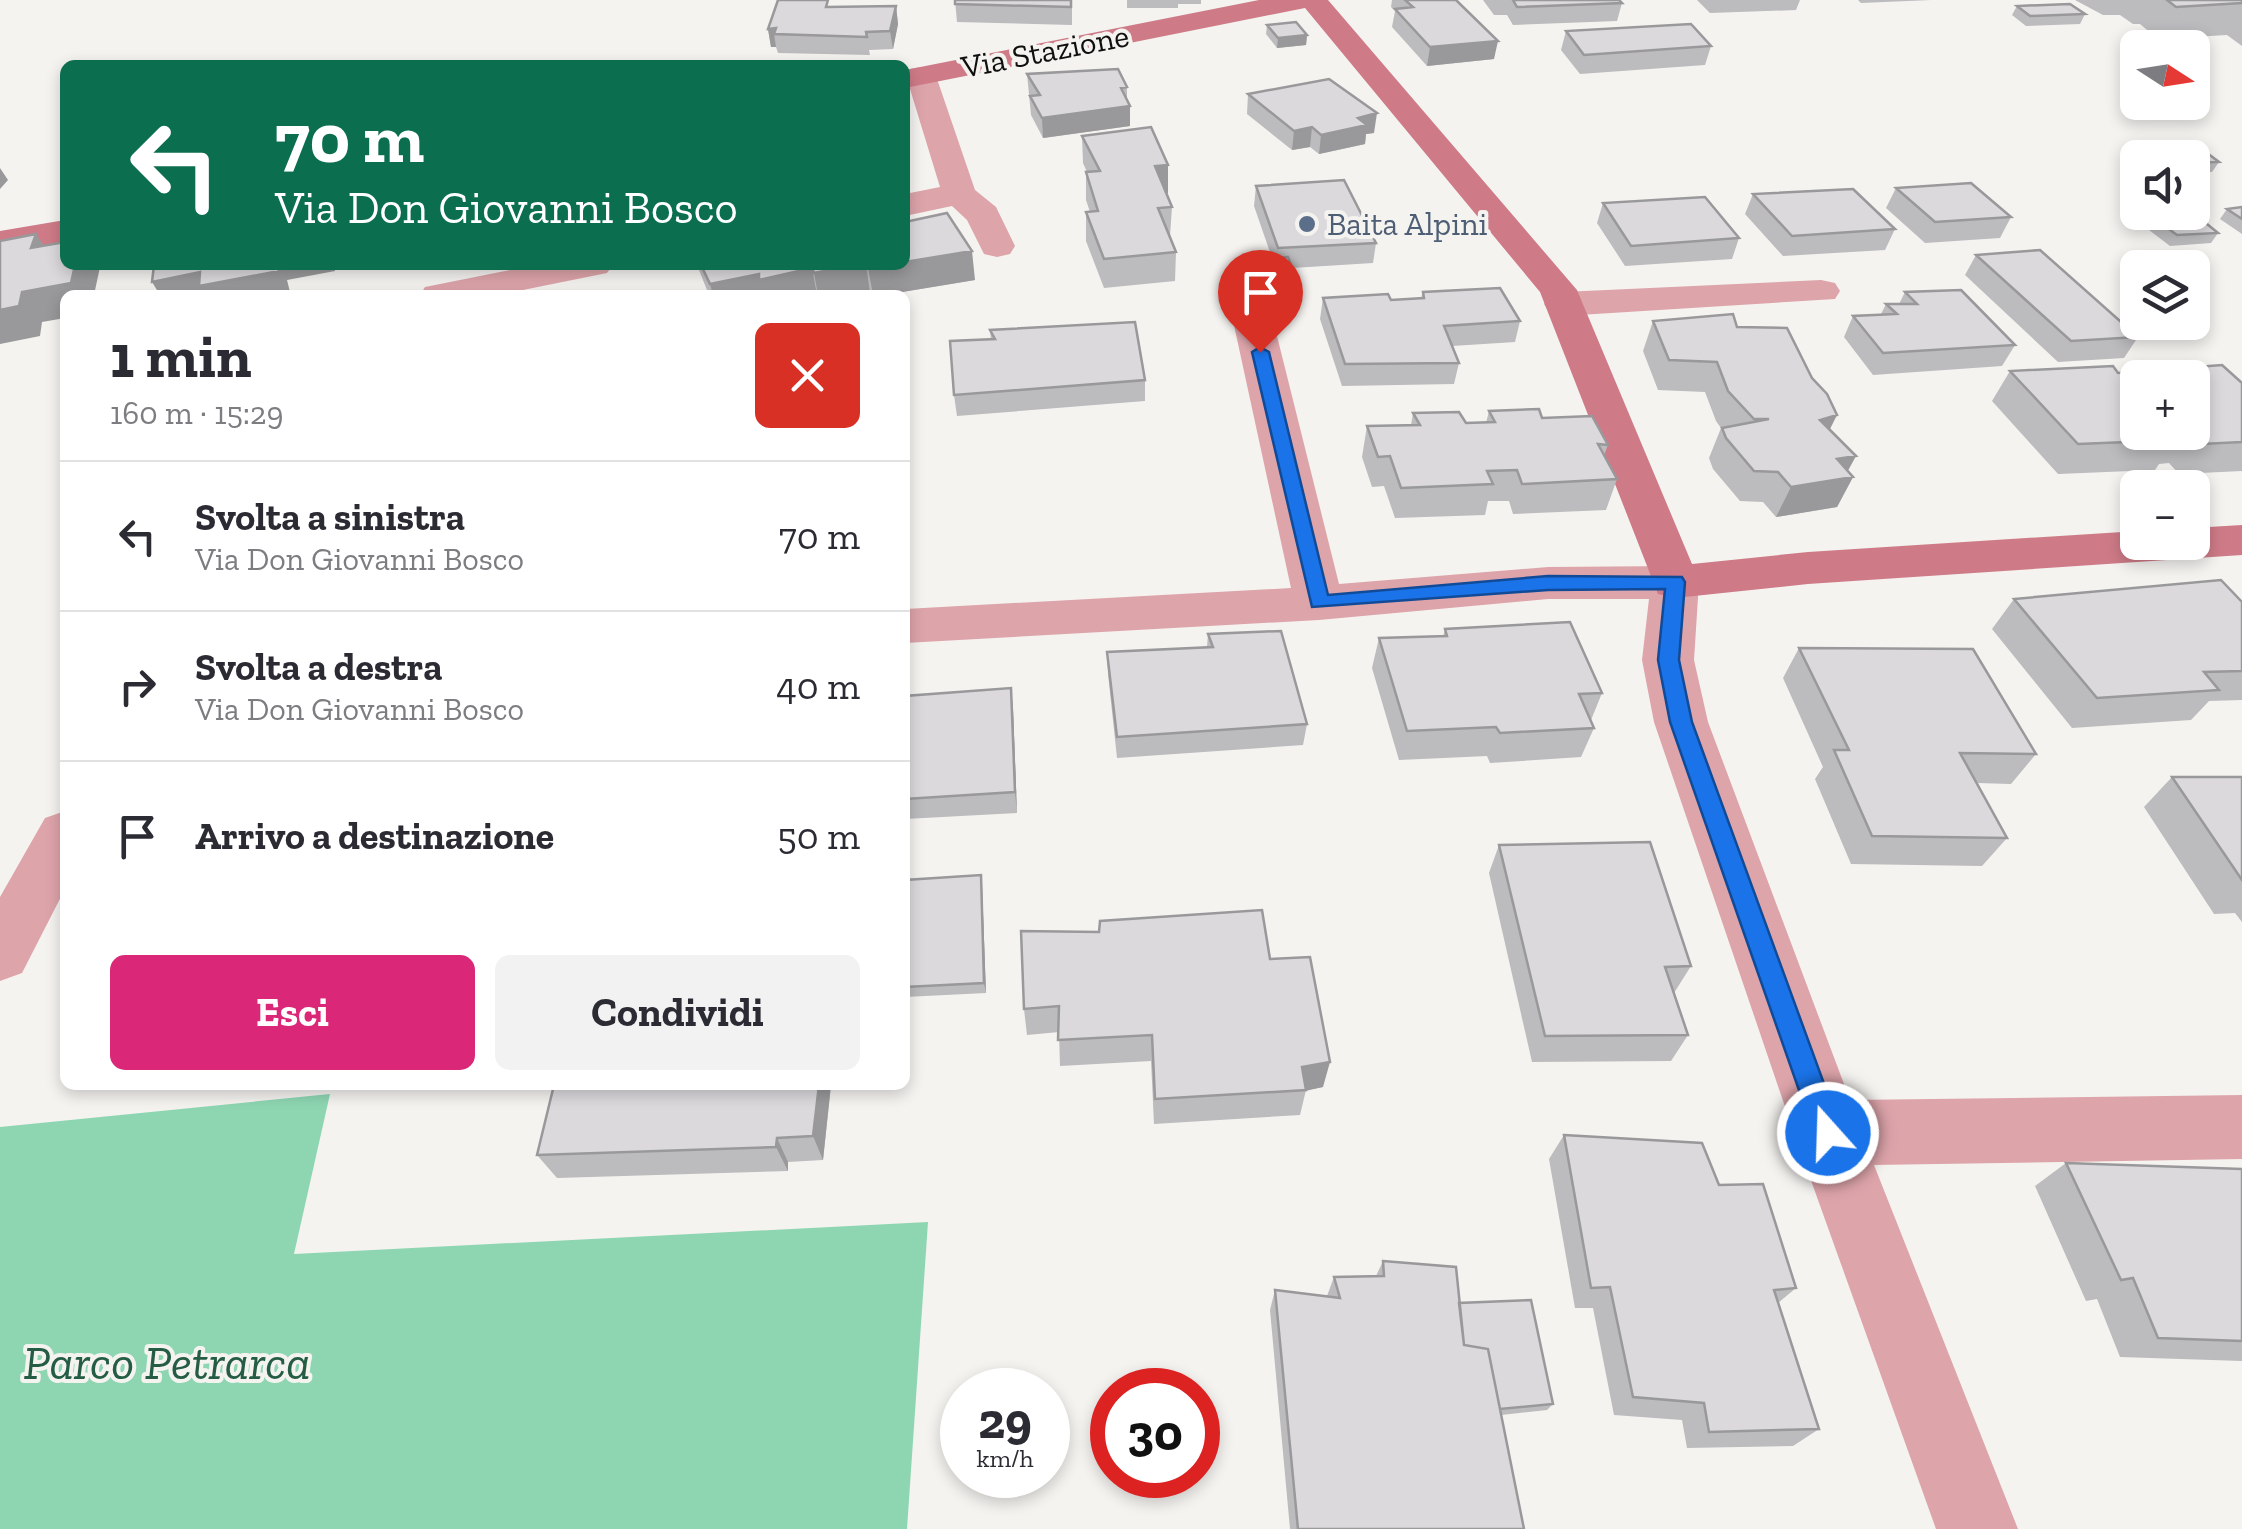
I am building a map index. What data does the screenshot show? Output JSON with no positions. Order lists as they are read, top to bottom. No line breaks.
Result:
{"streets":{"main road":["Via Stazione"]},"parks":["Parco Petrarca"],"places":["Baita Alpini"],"north":"right","page":{"map_buttons":["+","−"],"turn":["70 m","Via Don Giovanni Bosco"],"heading":["1 min","160 m · 15:29"],"list":[{"name":"Svolta a sinistra","note":"Via Don Giovanni Bosco","value":"70 m"},{"name":"Svolta a destra","note":"Via Don Giovanni Bosco","value":"40 m"},{"name":"Arrivo a destinazione","value":"50 m"}],"buttons":["Esci","Condividi"],"speed":"29 km/h","limit":"30"}}
